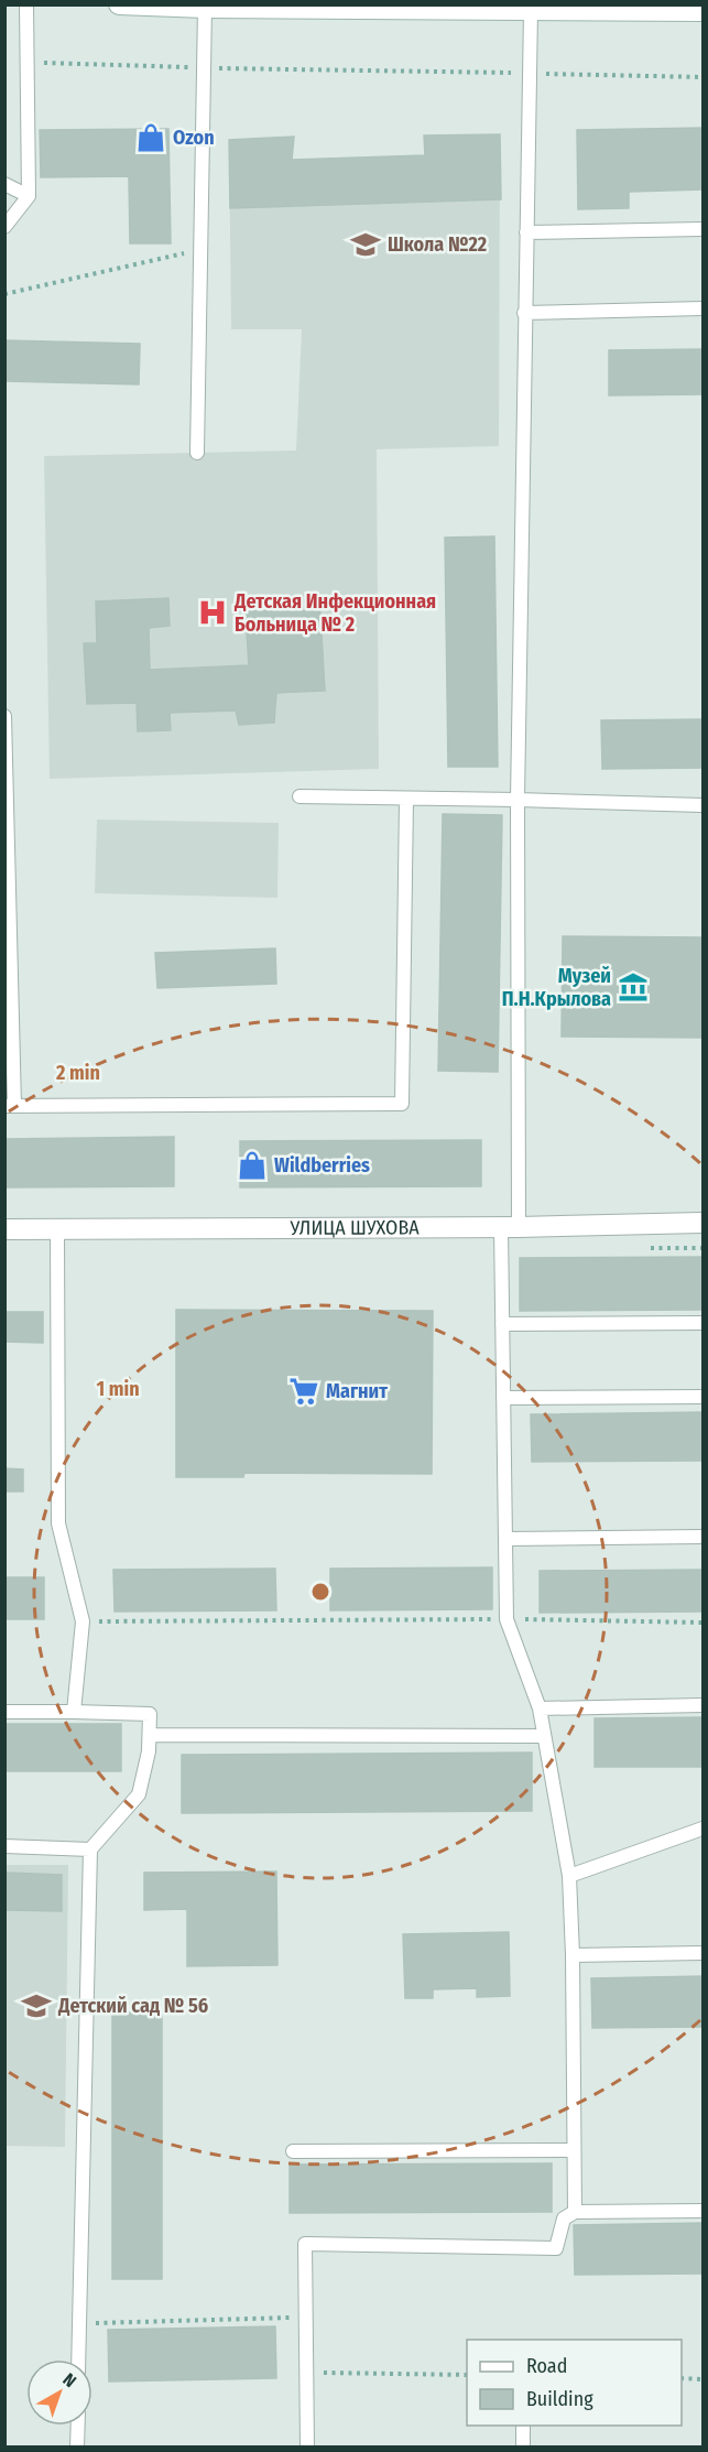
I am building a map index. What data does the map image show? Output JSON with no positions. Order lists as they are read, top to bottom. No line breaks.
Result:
{"streets":{"street":["УЛИЦА ШУХОВА"]},"places":{"shop":["Ozon","Wildberries"],"school or university":["Школа №22","Детский сад № 56"],"hospital":["Детская Инфекционная Больница № 2"],"museum":["Музей П.Н.Крылова"],"supermarket":["Магнит"]},"legend":["Road","Building"],"north":"top right","rings":["2 min","1 min"]}
